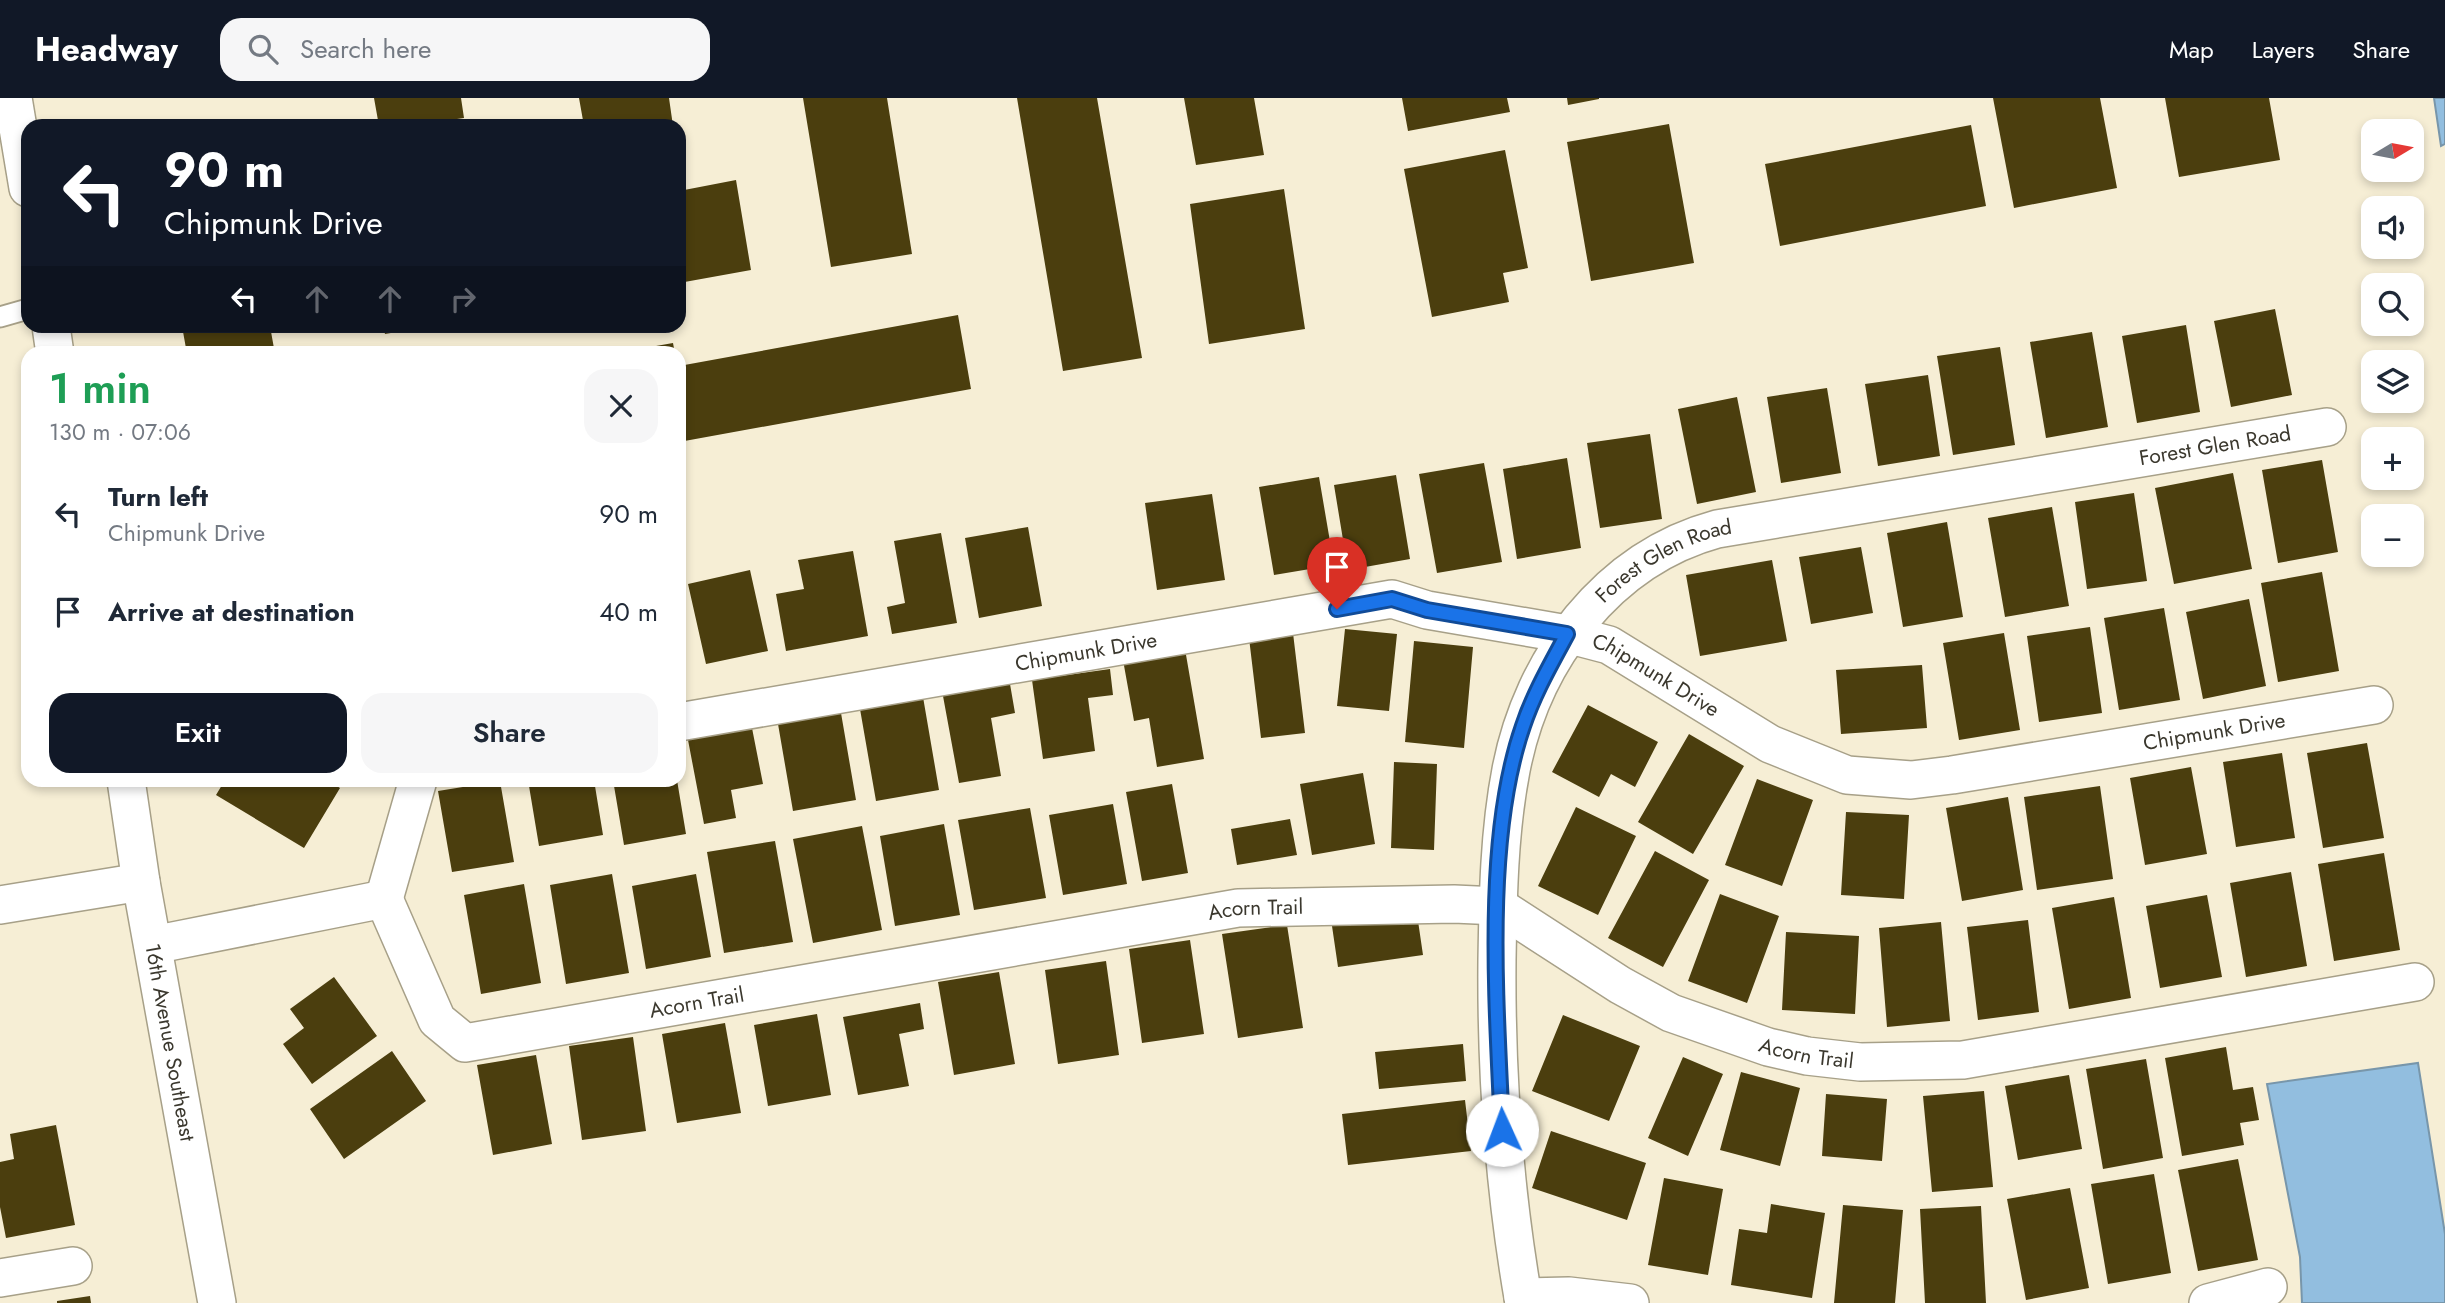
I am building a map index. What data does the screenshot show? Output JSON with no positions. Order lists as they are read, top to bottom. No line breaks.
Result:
{"streets":{"street":["Forest Glen Road","Chipmunk Drive","Acorn Trail","16th Avenue Southeast"]},"crossings":[["Forest Glen Road","Chipmunk Drive"],["Forest Glen Road","Acorn Trail"]],"north":"right","page":{"header":"Headway","search":"Search here","nav":["Map","Layers","Share"],"map_buttons":["+","−"],"turn":["90 m","Chipmunk Drive"],"heading":["1 min","130 m · 07:06"],"list":[{"name":"Turn left","note":"Chipmunk Drive","value":"90 m"},{"name":"Arrive at destination","value":"40 m"}],"buttons":["Exit","Share"]}}
